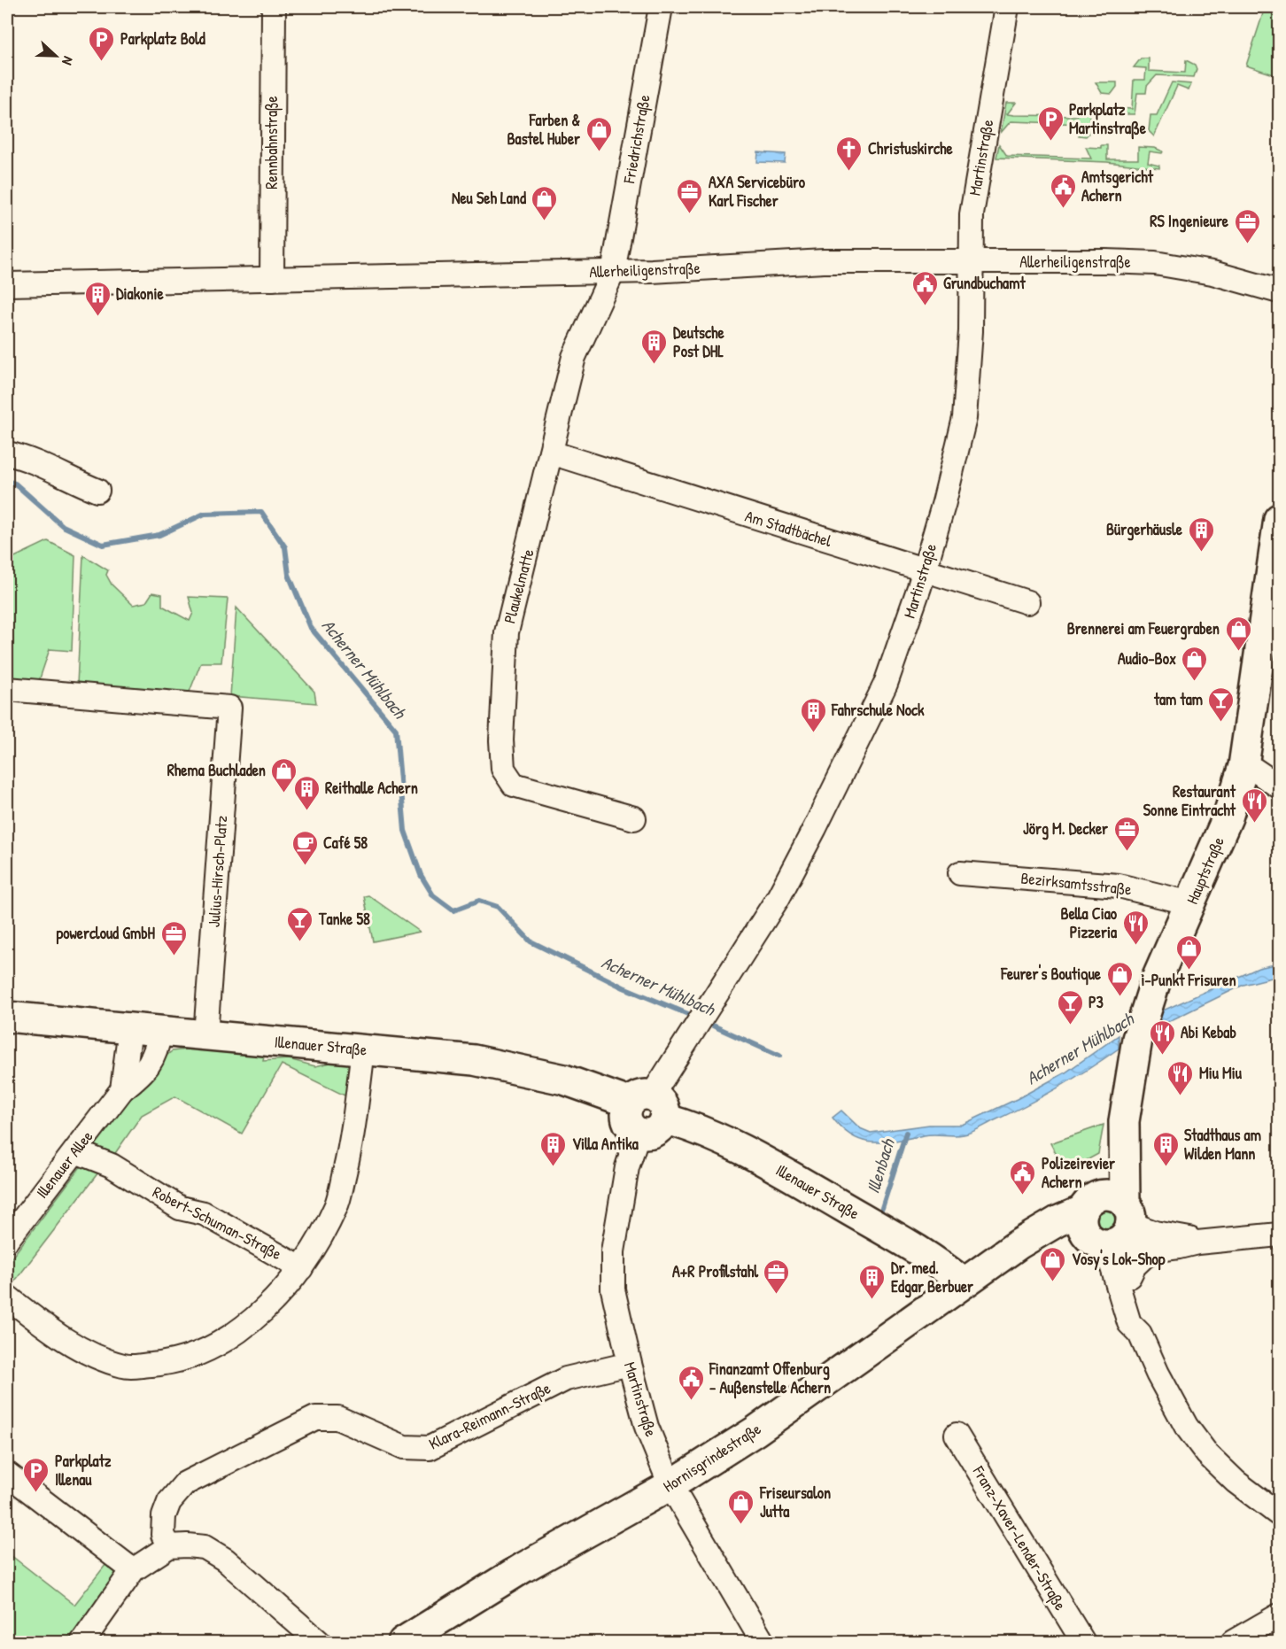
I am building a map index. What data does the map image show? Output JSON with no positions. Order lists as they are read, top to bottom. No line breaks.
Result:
{"streets":{"main road":["Hauptstraße","Illenauer Straße","Hornisgrindestraße"],"street":["Friedrichstraße","Rennbahnstraße","Martinstraße","Allerheiligenstraße","Am Stadtbächel","Plaukelmatte","Julius-Hirsch-Platz","Bezirksamtsstraße","Illenauer Allee","Robert-Schuman-Straße","Klara-Reimann-Straße","Franz-Xaver-Lender-Straße"]},"crossings":[["Friedrichstraße","Allerheiligenstraße"],["Friedrichstraße","Plaukelmatte"],["Rennbahnstraße","Allerheiligenstraße"],["Martinstraße","Allerheiligenstraße"],["Martinstraße","Am Stadtbächel"],["Martinstraße","Illenauer Straße"],["Martinstraße","Klara-Reimann-Straße"],["Martinstraße","Hornisgrindestraße"],["Allerheiligenstraße","Plaukelmatte"],["Am Stadtbächel","Plaukelmatte"],["Hauptstraße","Bezirksamtsstraße"],["Hauptstraße","Hornisgrindestraße"],["Julius-Hirsch-Platz","Illenauer Straße"],["Illenauer Straße","Illenauer Allee"],["Illenauer Straße","Robert-Schuman-Straße"],["Illenauer Straße","Hornisgrindestraße"],["Illenauer Allee","Robert-Schuman-Straße"]],"water":["Acherner Mühlbach","Illenbach"],"places":{"parking":["Parkplatz Bold","Parkplatz Martinstraße","Parkplatz Illenau"],"shop":["Farben & Bastel Huber","Neu Seh Land","Brennerei am Feuergraben","Audio-Box","Rhema Buchladen","i-Punkt Frisuren","Feurer's Boutique","Vosy's Lok-Shop","Friseursalon Jutta"],"church":["Christuskirche"],"public building":["Amtsgericht Achern","Grundbuchamt","Polizeirevier Achern","Finanzamt Offenburg - Außenstelle Achern"],"office":["AXA Servicebüro Karl Fischer","RS Ingenieure","Jörg M. Decker","powercloud GmbH","A+R Profilstahl"],"building":["Diakonie","Deutsche Post DHL","Bürgerhäusle","Fahrschule Nock","Reithalle Achern","Villa Antika","Stadthaus am Wilden Mann","Dr. med. Edgar Berbuer"],"bar":["tam tam","Tanke 58","P3"],"restaurant":["Restaurant Sonne Eintracht","Bella Ciao Pizzeria","Abi Kebab","Miu Miu"],"cafe":["Café 58"]},"north":"right"}
